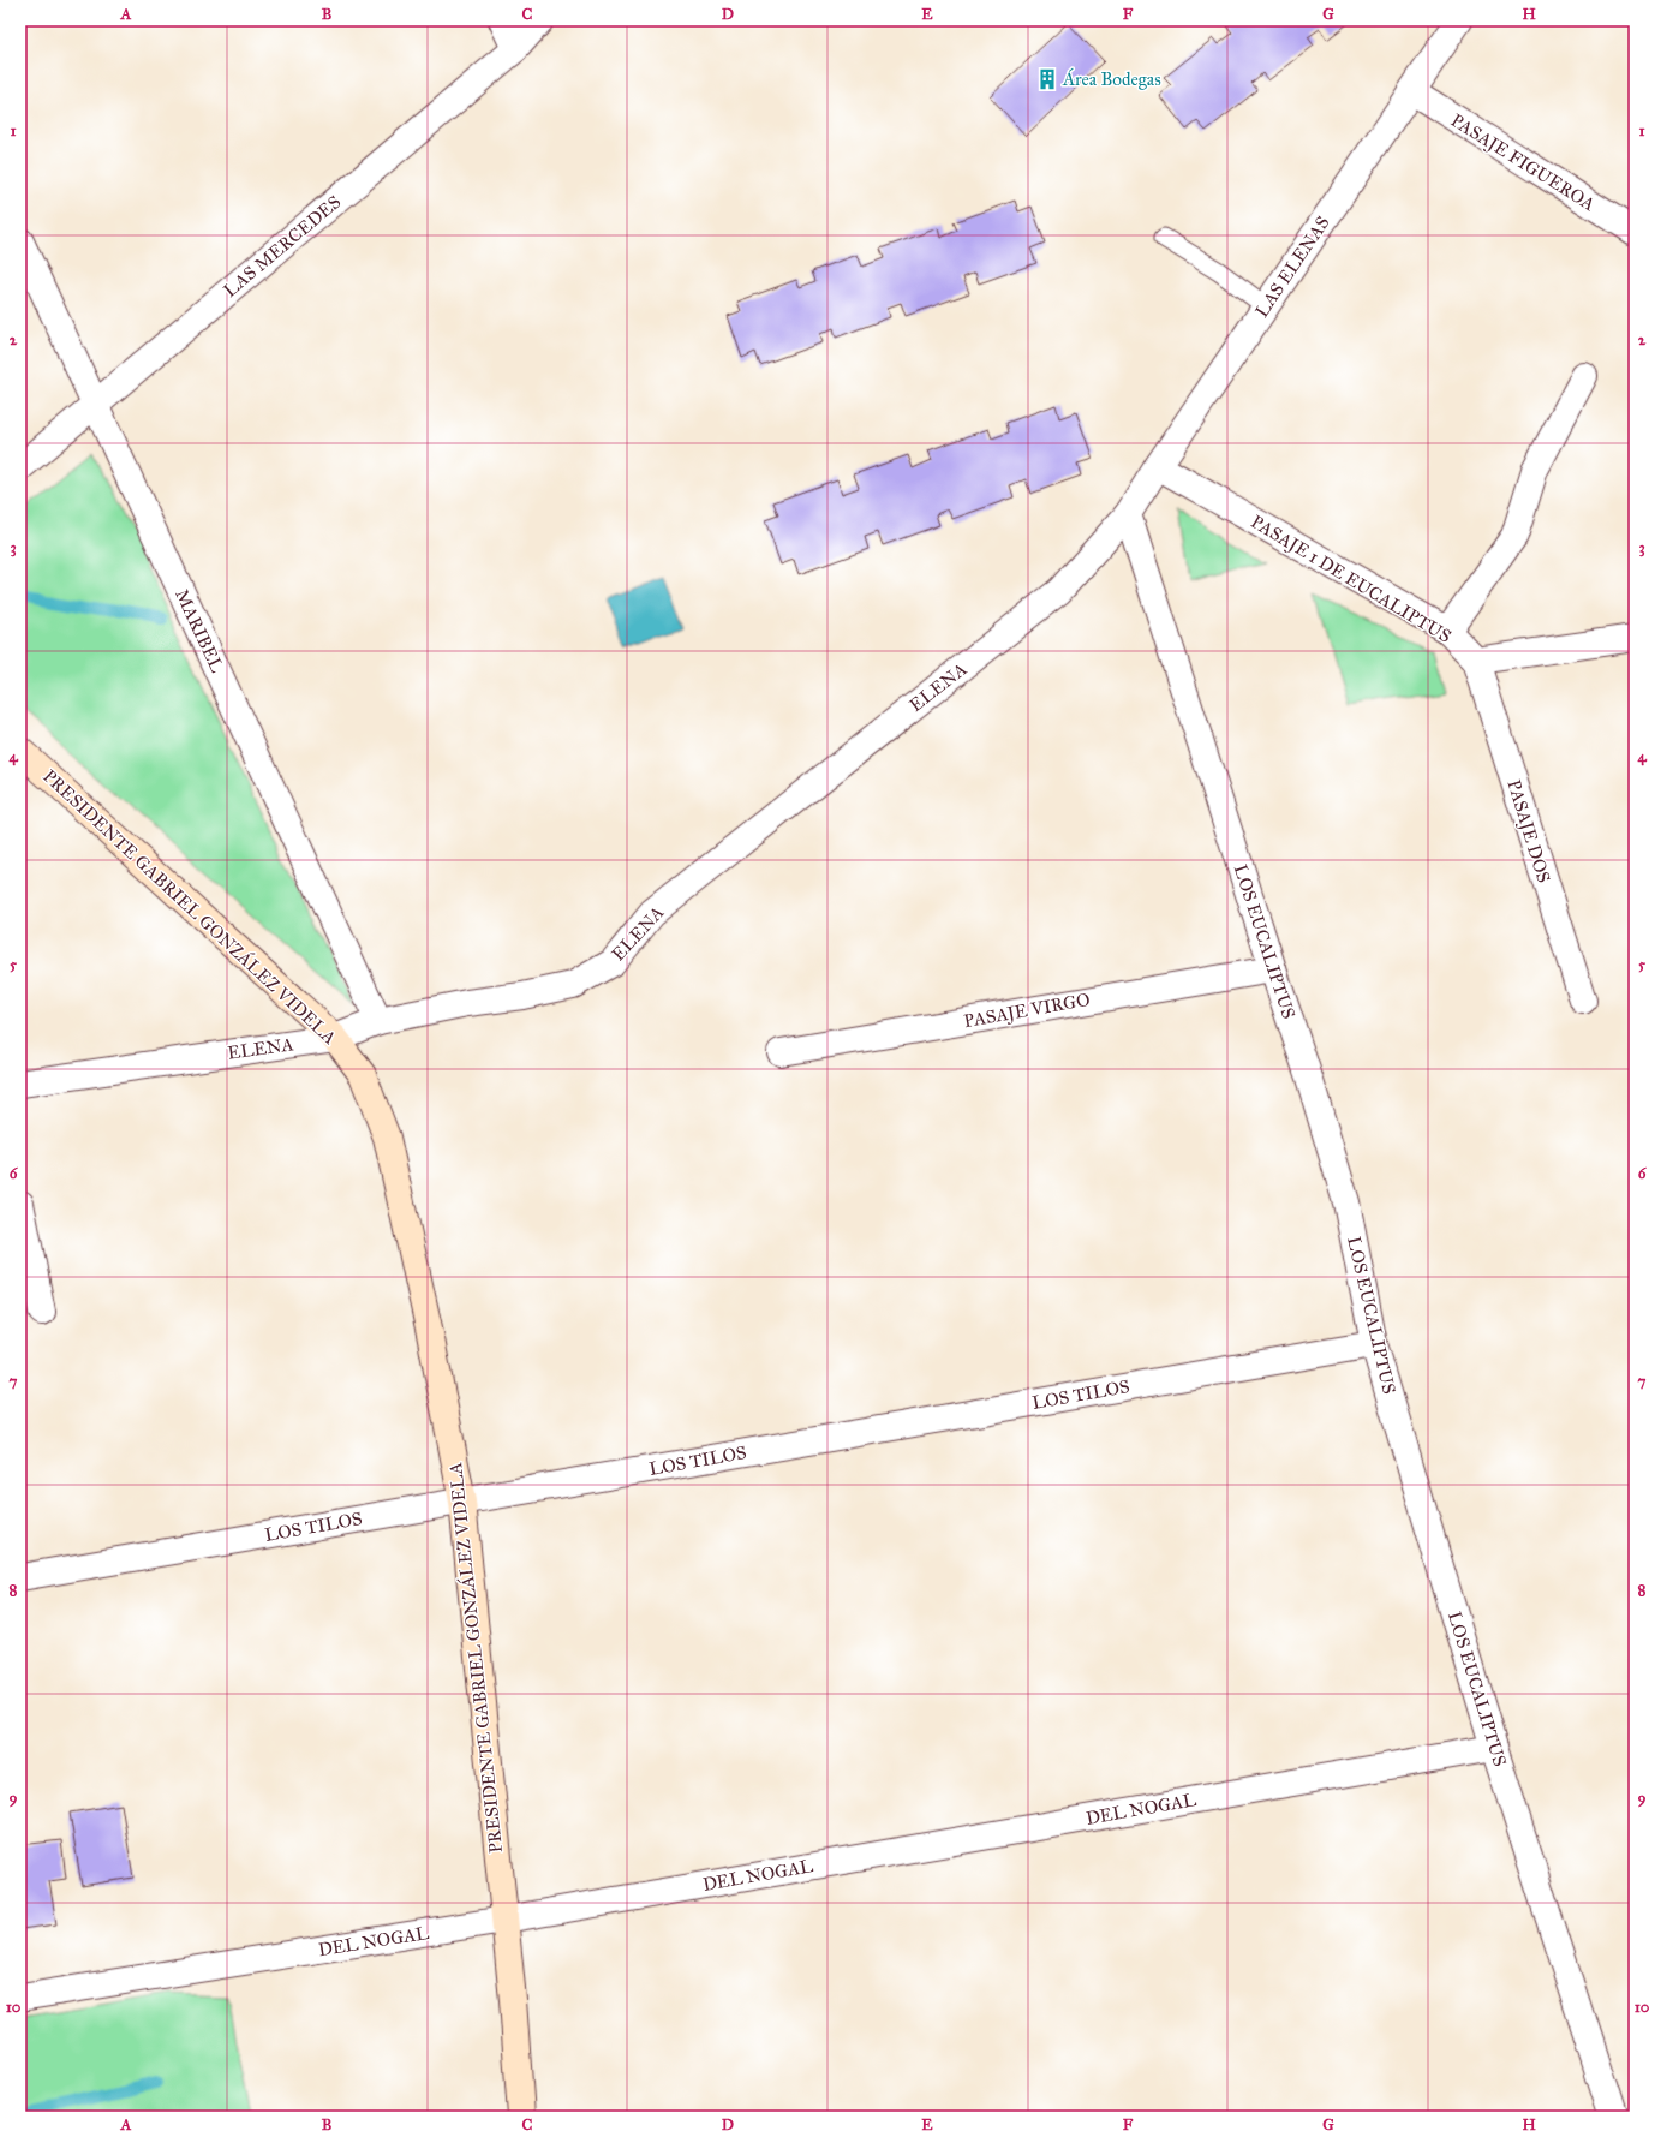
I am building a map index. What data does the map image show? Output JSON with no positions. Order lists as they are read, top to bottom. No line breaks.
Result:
{"streets":{"main road":["PRESIDENTE GABRIEL GONZÁLEZ VIDELA"],"street":["PASAJE FIGUEROA","LAS MERCEDES","LAS ELENAS","PASAJE 1 DE EUCALIPTUS","MARIBEL","ELENA","PASAJE DOS","LOS EUCALIPTUS","PASAJE VIRGO","LOS TILOS","DEL NOGAL"]},"crossings":[["PASAJE FIGUEROA","LAS ELENAS"],["LAS MERCEDES","MARIBEL"],["LAS ELENAS","PASAJE 1 DE EUCALIPTUS"],["LAS ELENAS","ELENA"],["LAS ELENAS","LOS EUCALIPTUS"],["PASAJE 1 DE EUCALIPTUS","PASAJE DOS"],["MARIBEL","ELENA"],["ELENA","PRESIDENTE GABRIEL GONZÁLEZ VIDELA"],["ELENA","LOS EUCALIPTUS"],["PRESIDENTE GABRIEL GONZÁLEZ VIDELA","LOS TILOS"],["PRESIDENTE GABRIEL GONZÁLEZ VIDELA","DEL NOGAL"],["LOS EUCALIPTUS","PASAJE VIRGO"],["LOS EUCALIPTUS","LOS TILOS"],["LOS EUCALIPTUS","DEL NOGAL"]],"places":{"building":["Área Bodegas"]},"grid":{"columns":["A","B","C","D","E","F","G","H"],"rows":["1","2","3","4","5","6","7","8","9","10"]}}
